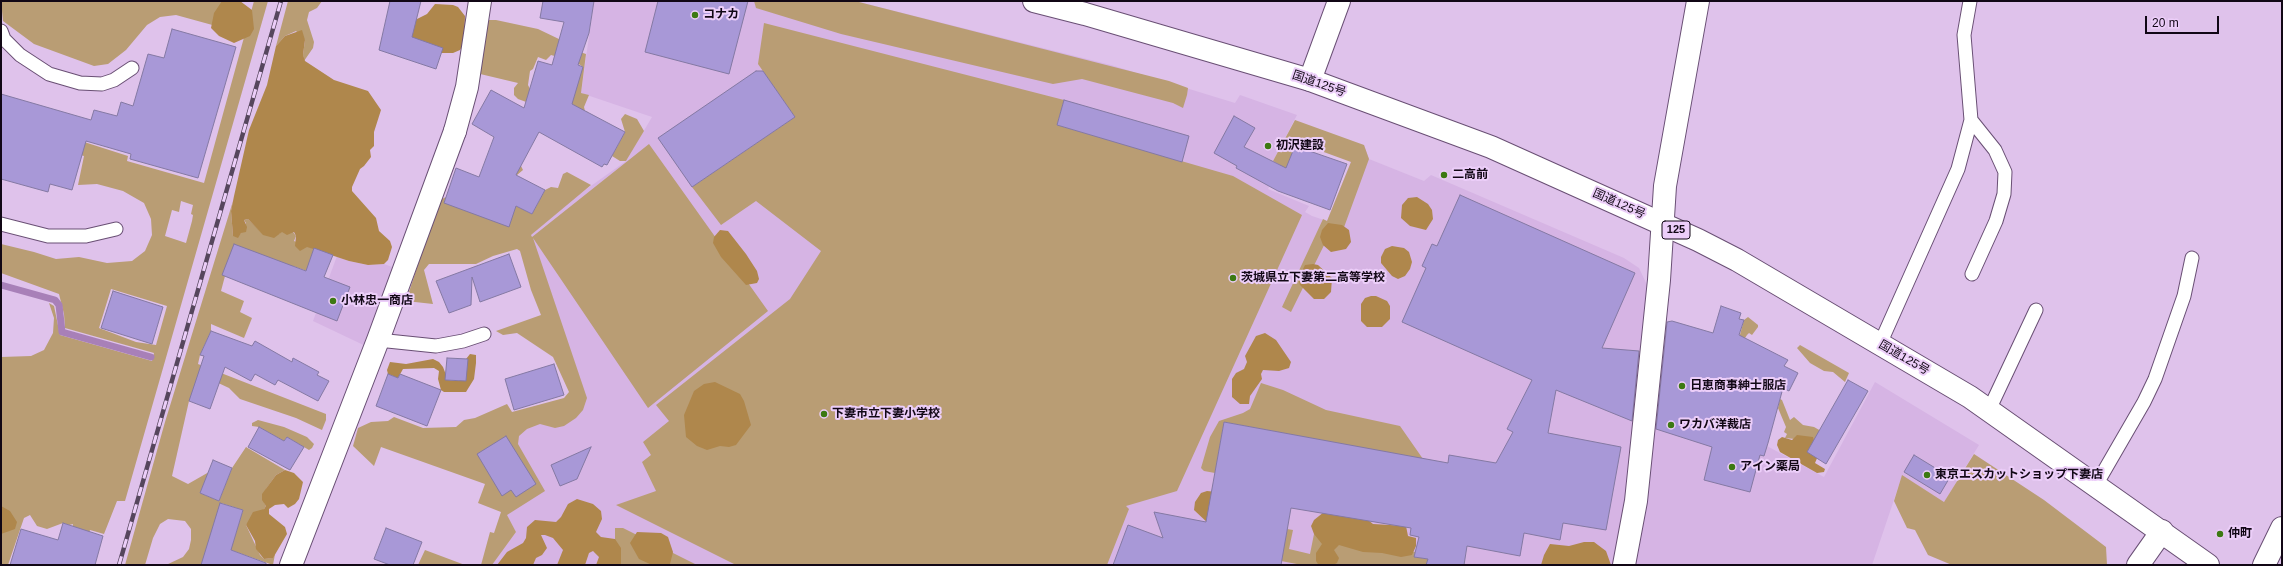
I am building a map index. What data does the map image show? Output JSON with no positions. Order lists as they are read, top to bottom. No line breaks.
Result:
{"streets":{"main road":["国道125号","125"]},"places":["コナカ","初沢建設","二高前","茨城県立下妻第二高等学校","小林忠一商店","日恵商事紳士服店","下妻市立下妻小学校","ワカバ洋裁店","アイン薬局","東京エスカットショップ下妻店","仲町"],"scale_bar":"20 m"}
